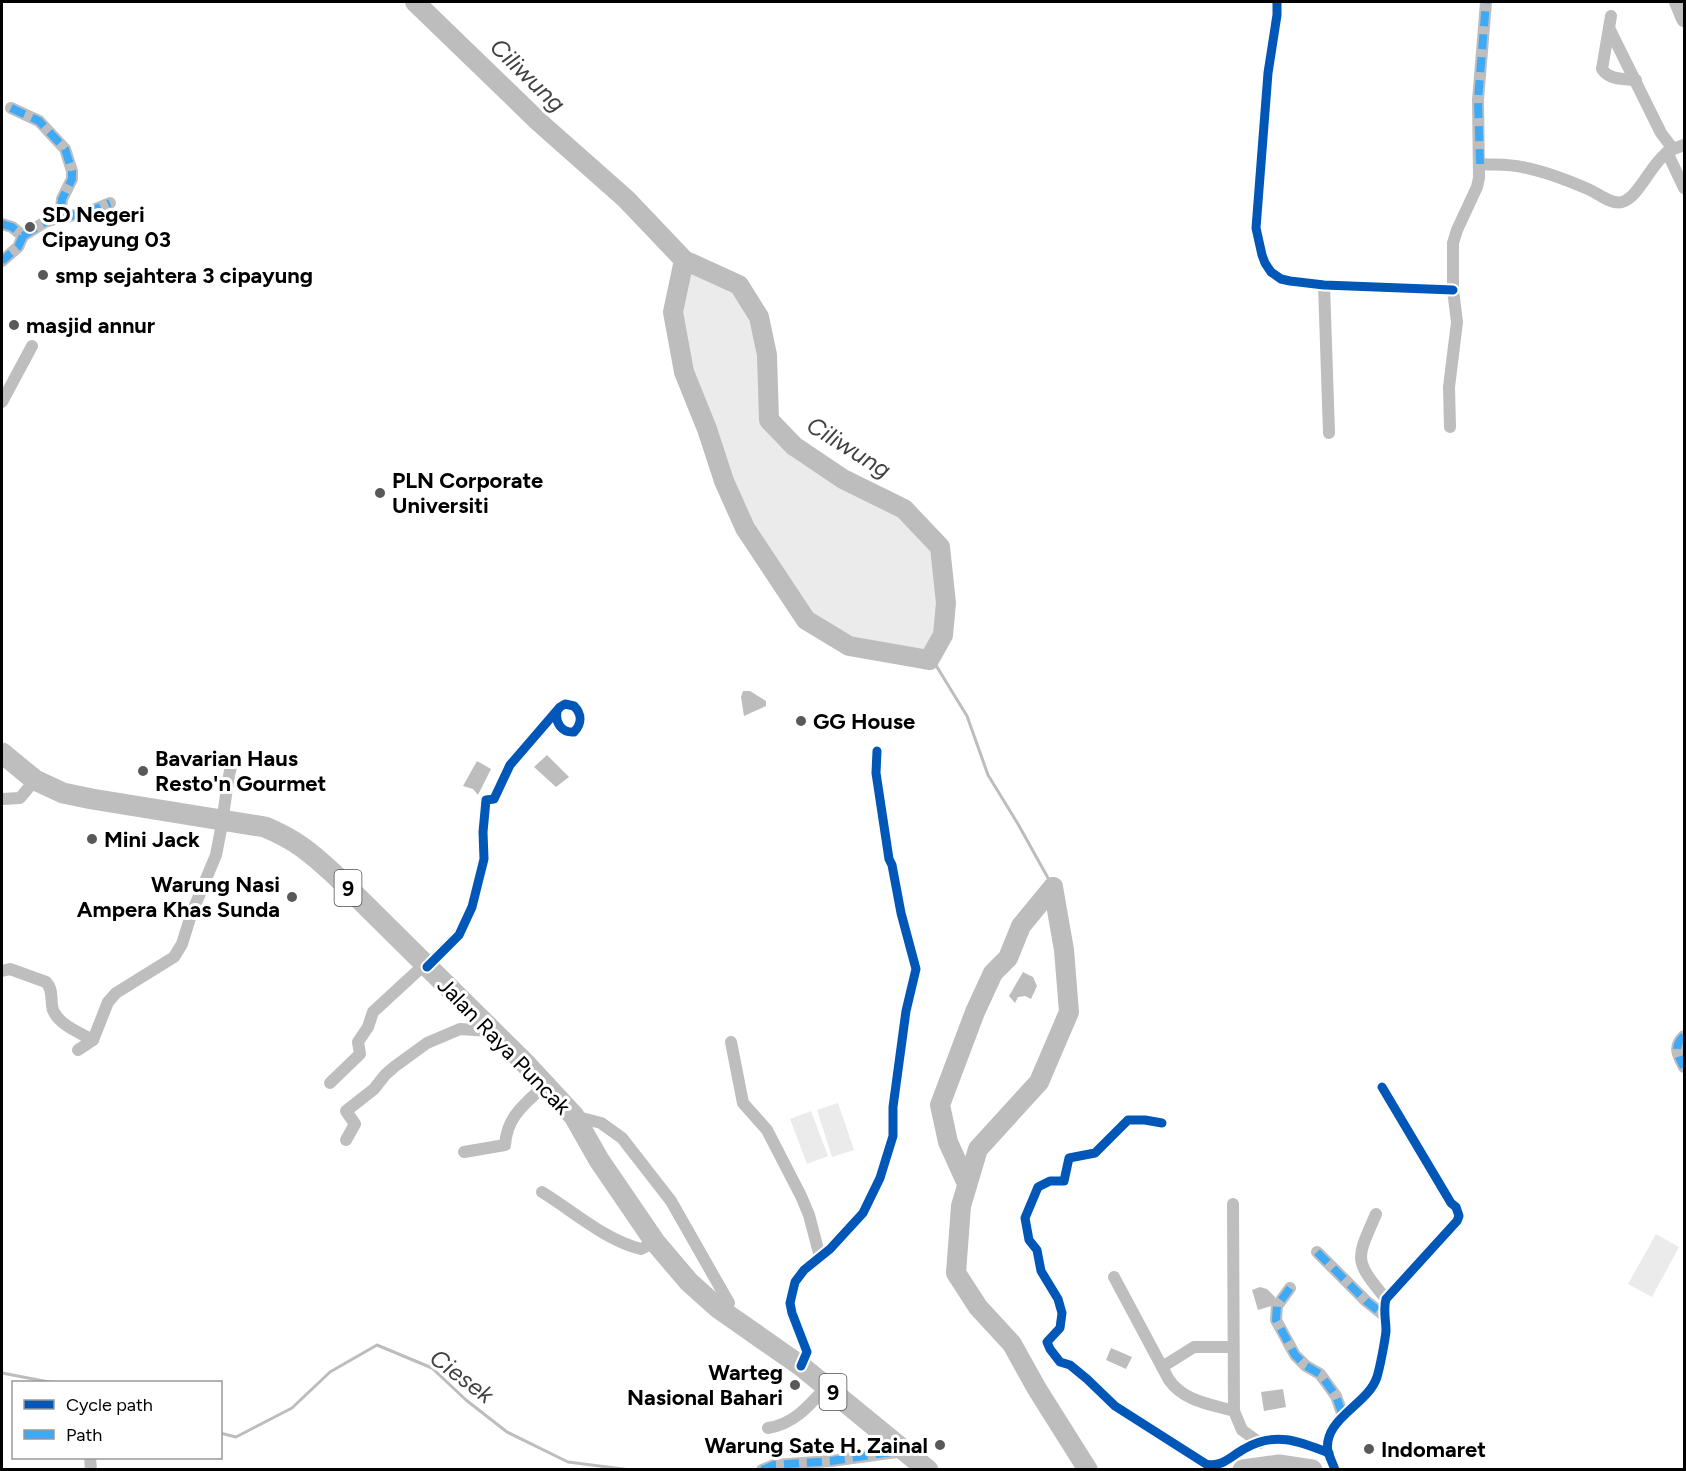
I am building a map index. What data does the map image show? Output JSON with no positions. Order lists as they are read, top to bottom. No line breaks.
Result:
{"streets":{"highway":["9","Jalan Raya Puncak"]},"water":["Ciliwung","Ciesek"],"places":["SD Negeri Cipayung 03","smp sejahtera 3 cipayung","masjid annur","PLN Corporate Universiti","GG House","Bavarian Haus Resto'n Gourmet","Mini Jack","Warung Nasi Ampera Khas Sunda","Warteg Nasional Bahari","Warung Sate H. Zainal","Indomaret"],"legend":["Cycle path","Path"]}
